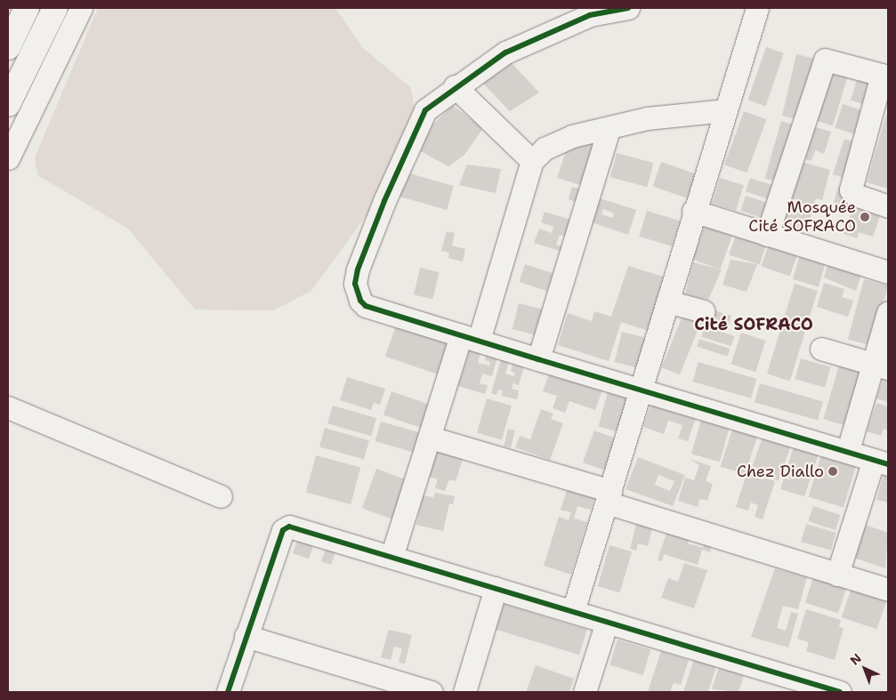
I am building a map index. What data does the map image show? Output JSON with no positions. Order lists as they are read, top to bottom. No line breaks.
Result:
{"districts":["Cité SOFRACO"],"places":["Mosquée Cité SOFRACO","Chez Diallo"],"north":"top left"}
